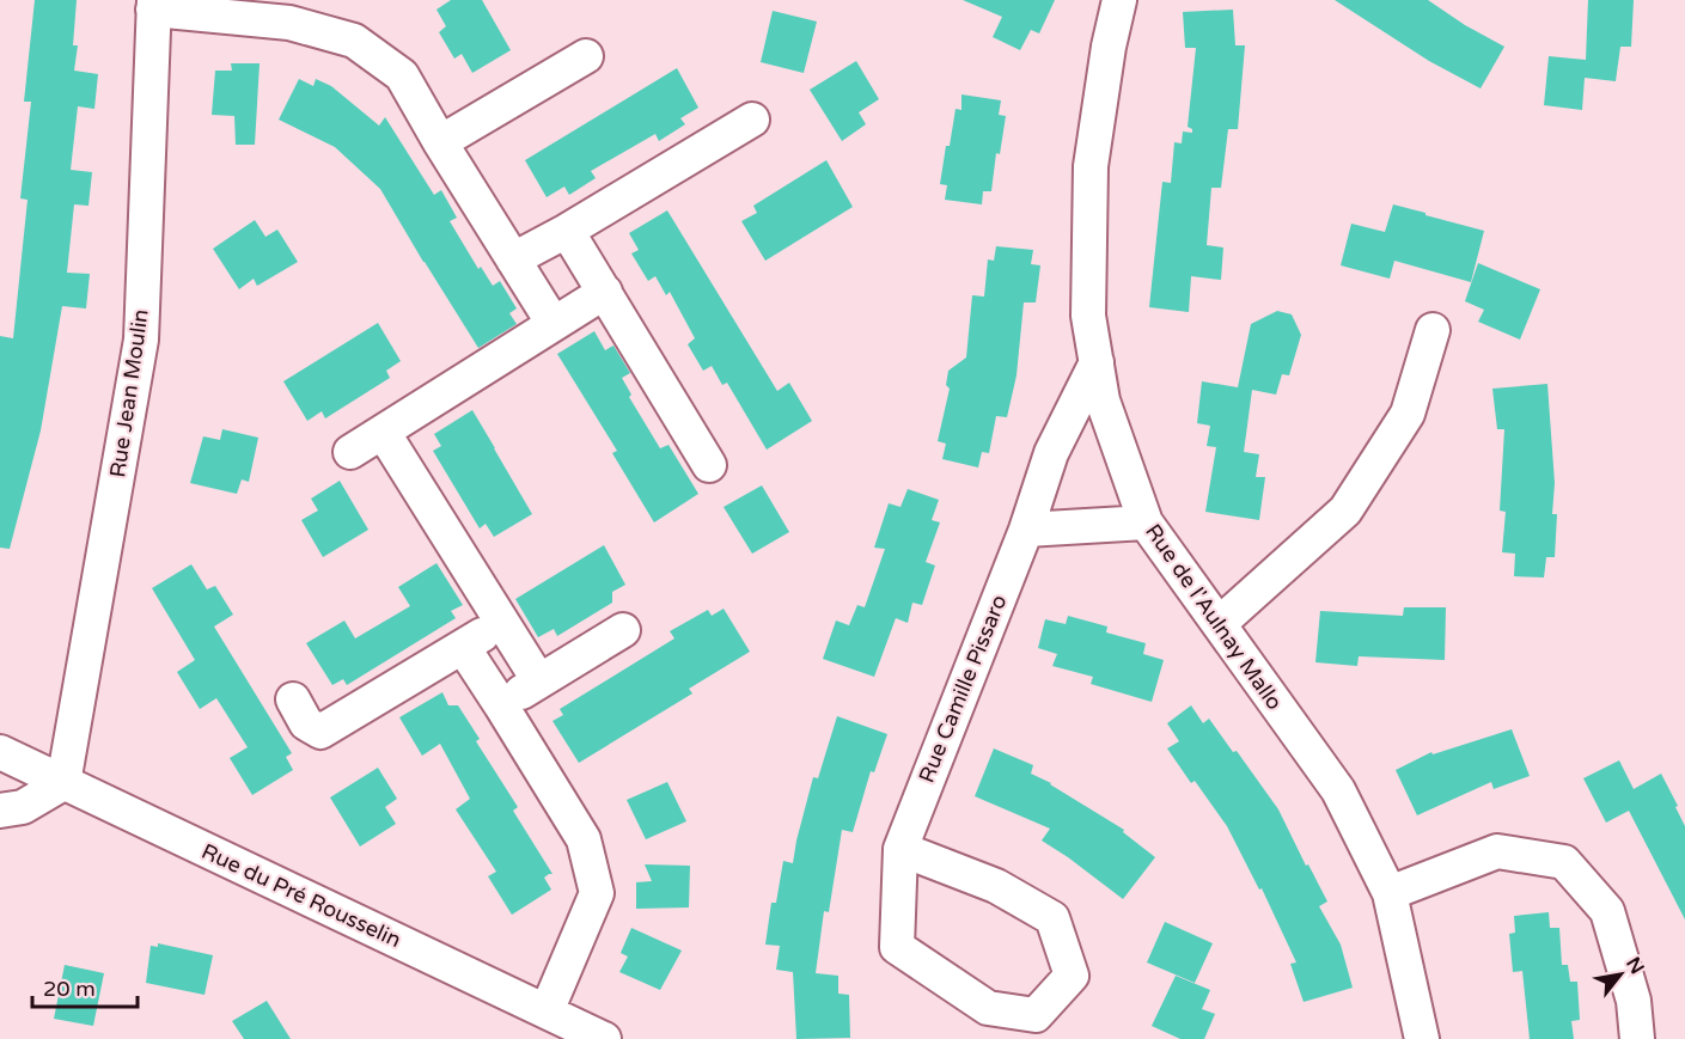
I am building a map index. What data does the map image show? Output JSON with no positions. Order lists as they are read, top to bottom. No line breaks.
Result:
{"streets":{"street":["Rue Jean Moulin","Rue de l'Aulnay Mallo","Rue Camille Pissaro","Rue du Pré Rousselin"]},"crossings":[["Rue Jean Moulin","Rue du Pré Rousselin"],["Rue de l'Aulnay Mallo","Rue Camille Pissaro"]],"scale_bar":"20 m","north":"top right"}
